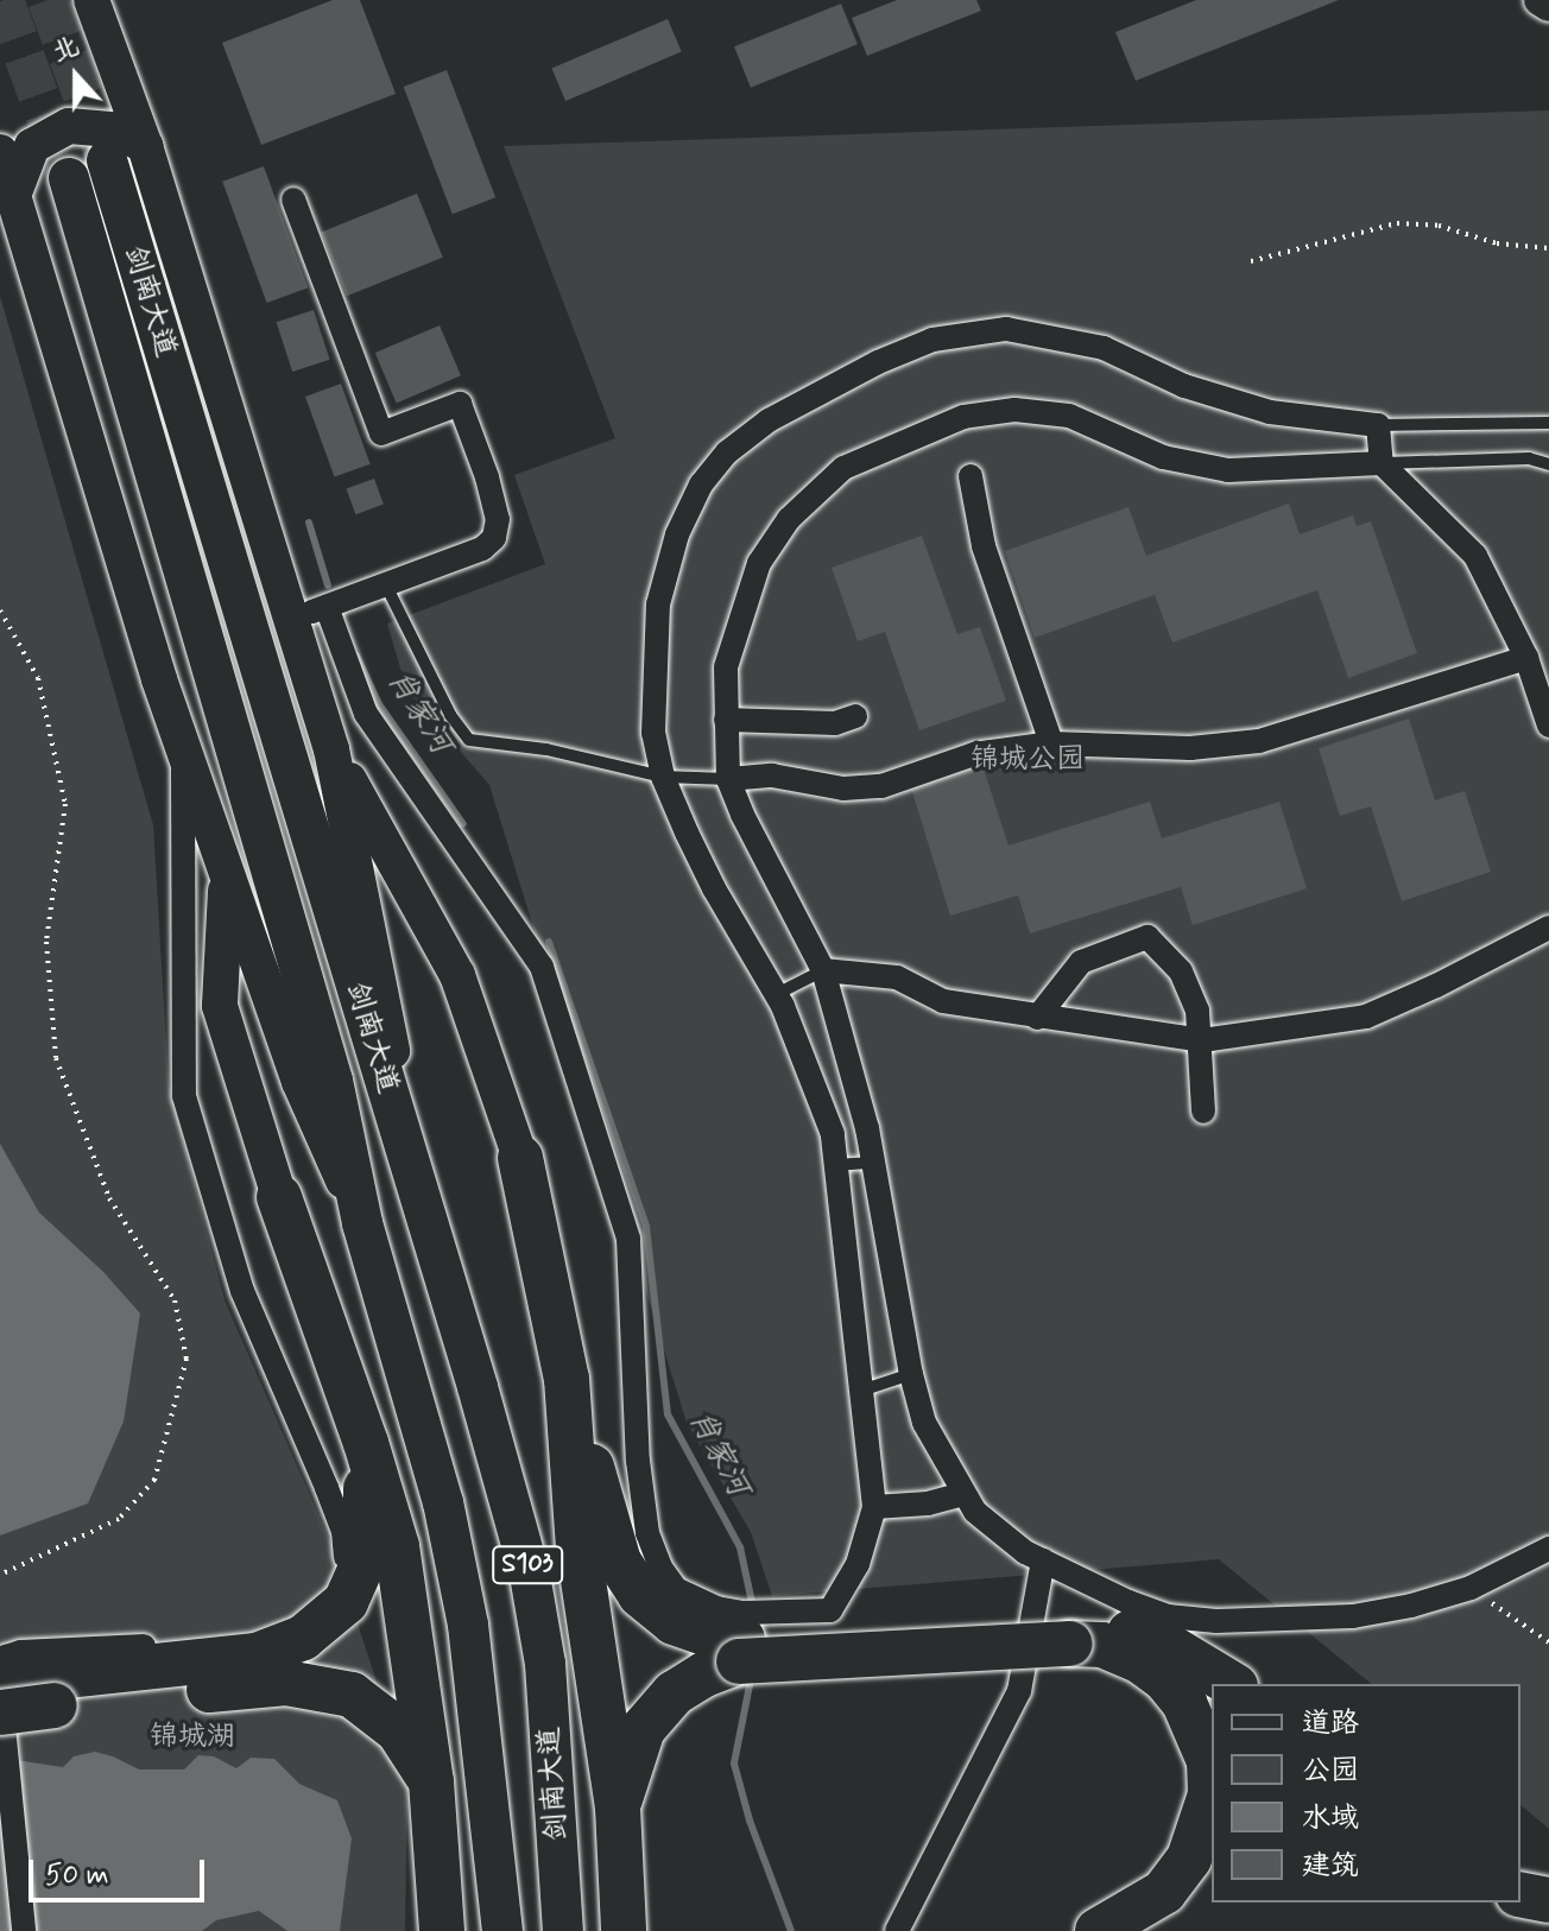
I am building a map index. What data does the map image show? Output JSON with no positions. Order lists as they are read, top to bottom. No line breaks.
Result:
{"streets":{"highway":["剑南大道","S103"]},"water":["肖家河"],"parks":["锦城公园","锦城湖"],"legend":["道路","公园","水域","建筑"],"scale_bar":"50 m","north":"top"}
